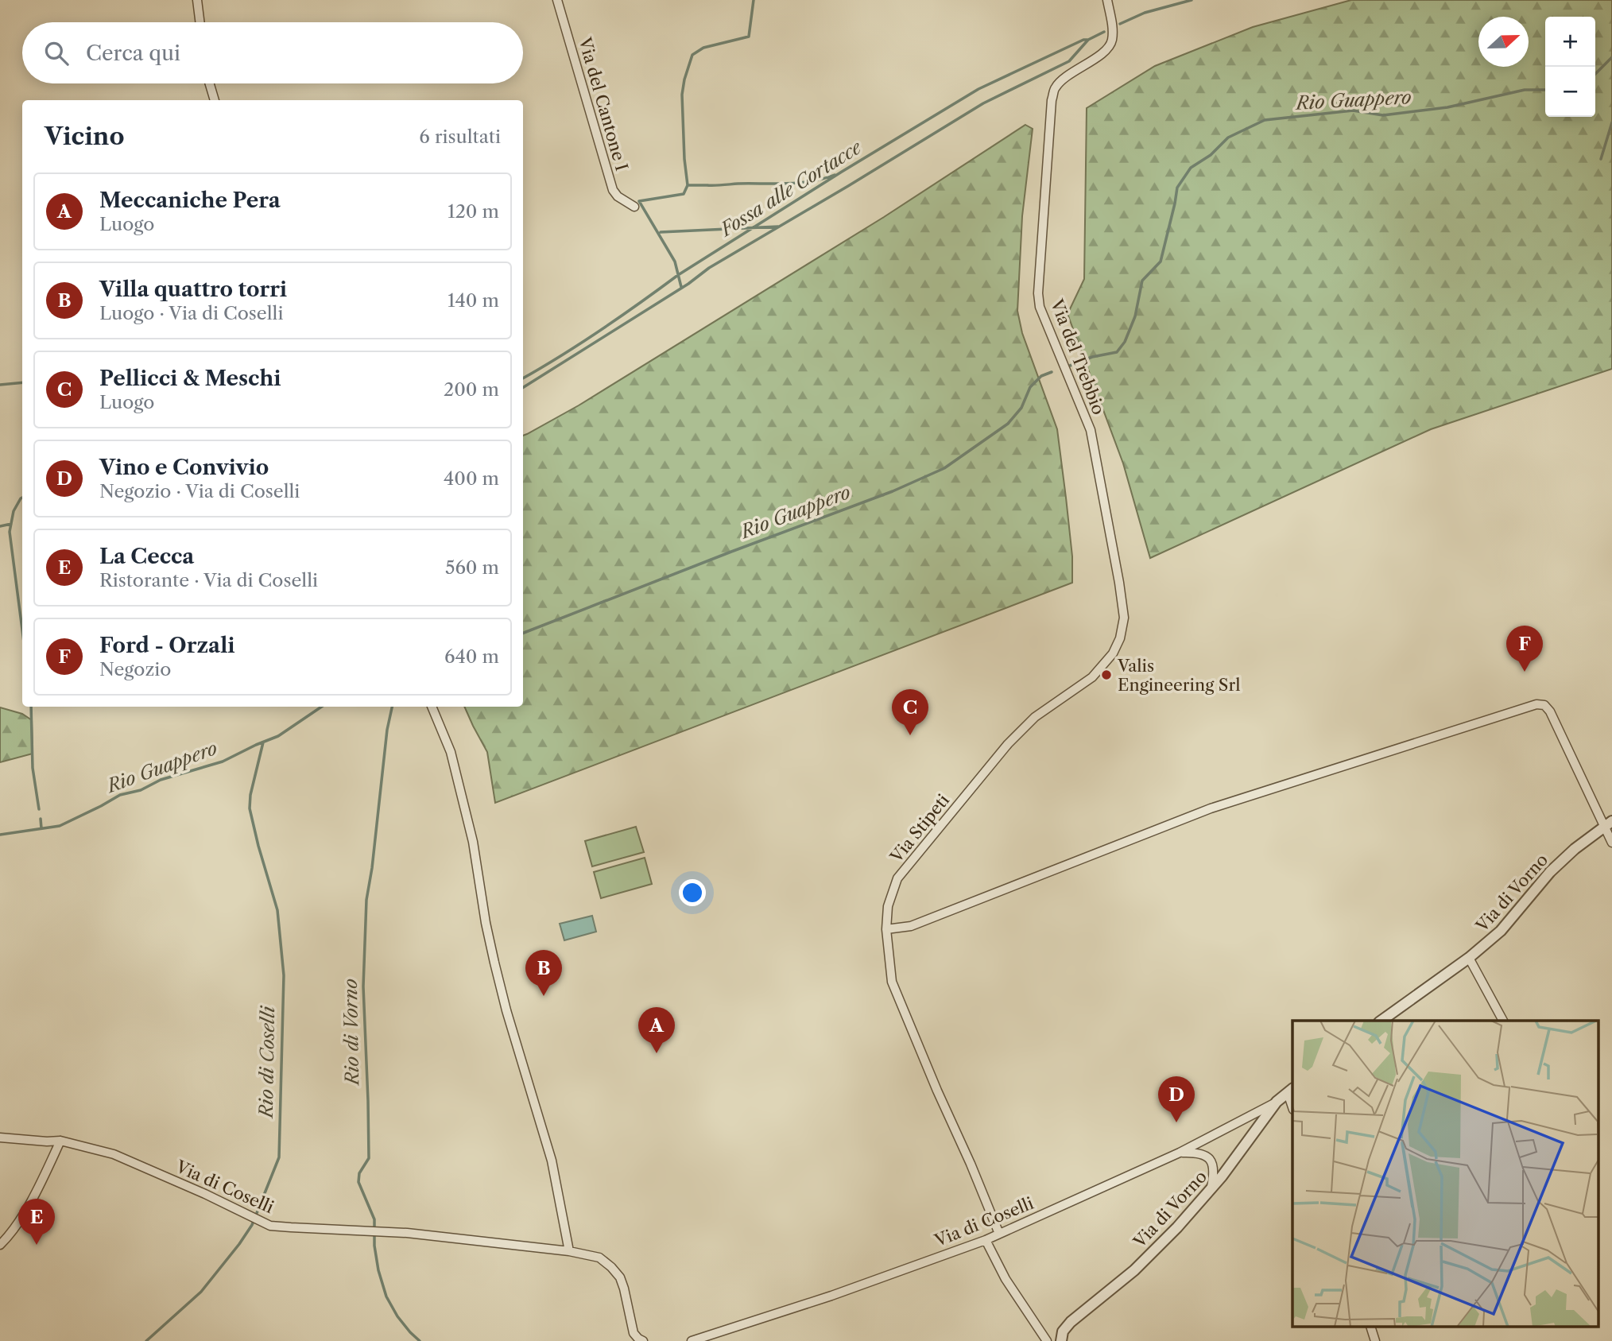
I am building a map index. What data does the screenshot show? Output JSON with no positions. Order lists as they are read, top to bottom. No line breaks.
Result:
{"streets":{"street":["Via del Cantone I","Via del Trebbio","Via Stipeti","Via di Vorno","Via di Coselli"]},"crossings":[["Via del Trebbio","Via Stipeti"],["Via Stipeti","Via di Coselli"],["Via di Vorno","Via di Coselli"]],"water":["Rio Guappero","Fossa alle Cortacce","Rio di Vorno","Rio di Coselli"],"places":["Valis Engineering Srl"],"north":"right","page":{"map_buttons":["+","−"],"search":"Cerca qui","heading":["Vicino","6 risultati"],"list":[{"mark":"A","name":"Meccaniche Pera","note":"Luogo","value":"120 m"},{"mark":"B","name":"Villa quattro torri","note":"Luogo · Via di Coselli","value":"140 m"},{"mark":"C","name":"Pellicci & Meschi","note":"Luogo","value":"200 m"},{"mark":"D","name":"Vino e Convivio","note":"Negozio · Via di Coselli","value":"400 m"},{"mark":"E","name":"La Cecca","note":"Ristorante · Via di Coselli","value":"560 m"},{"mark":"F","name":"Ford - Orzali","note":"Negozio","value":"640 m"}],"pins":["F","C","B","A","D","E"]}}
